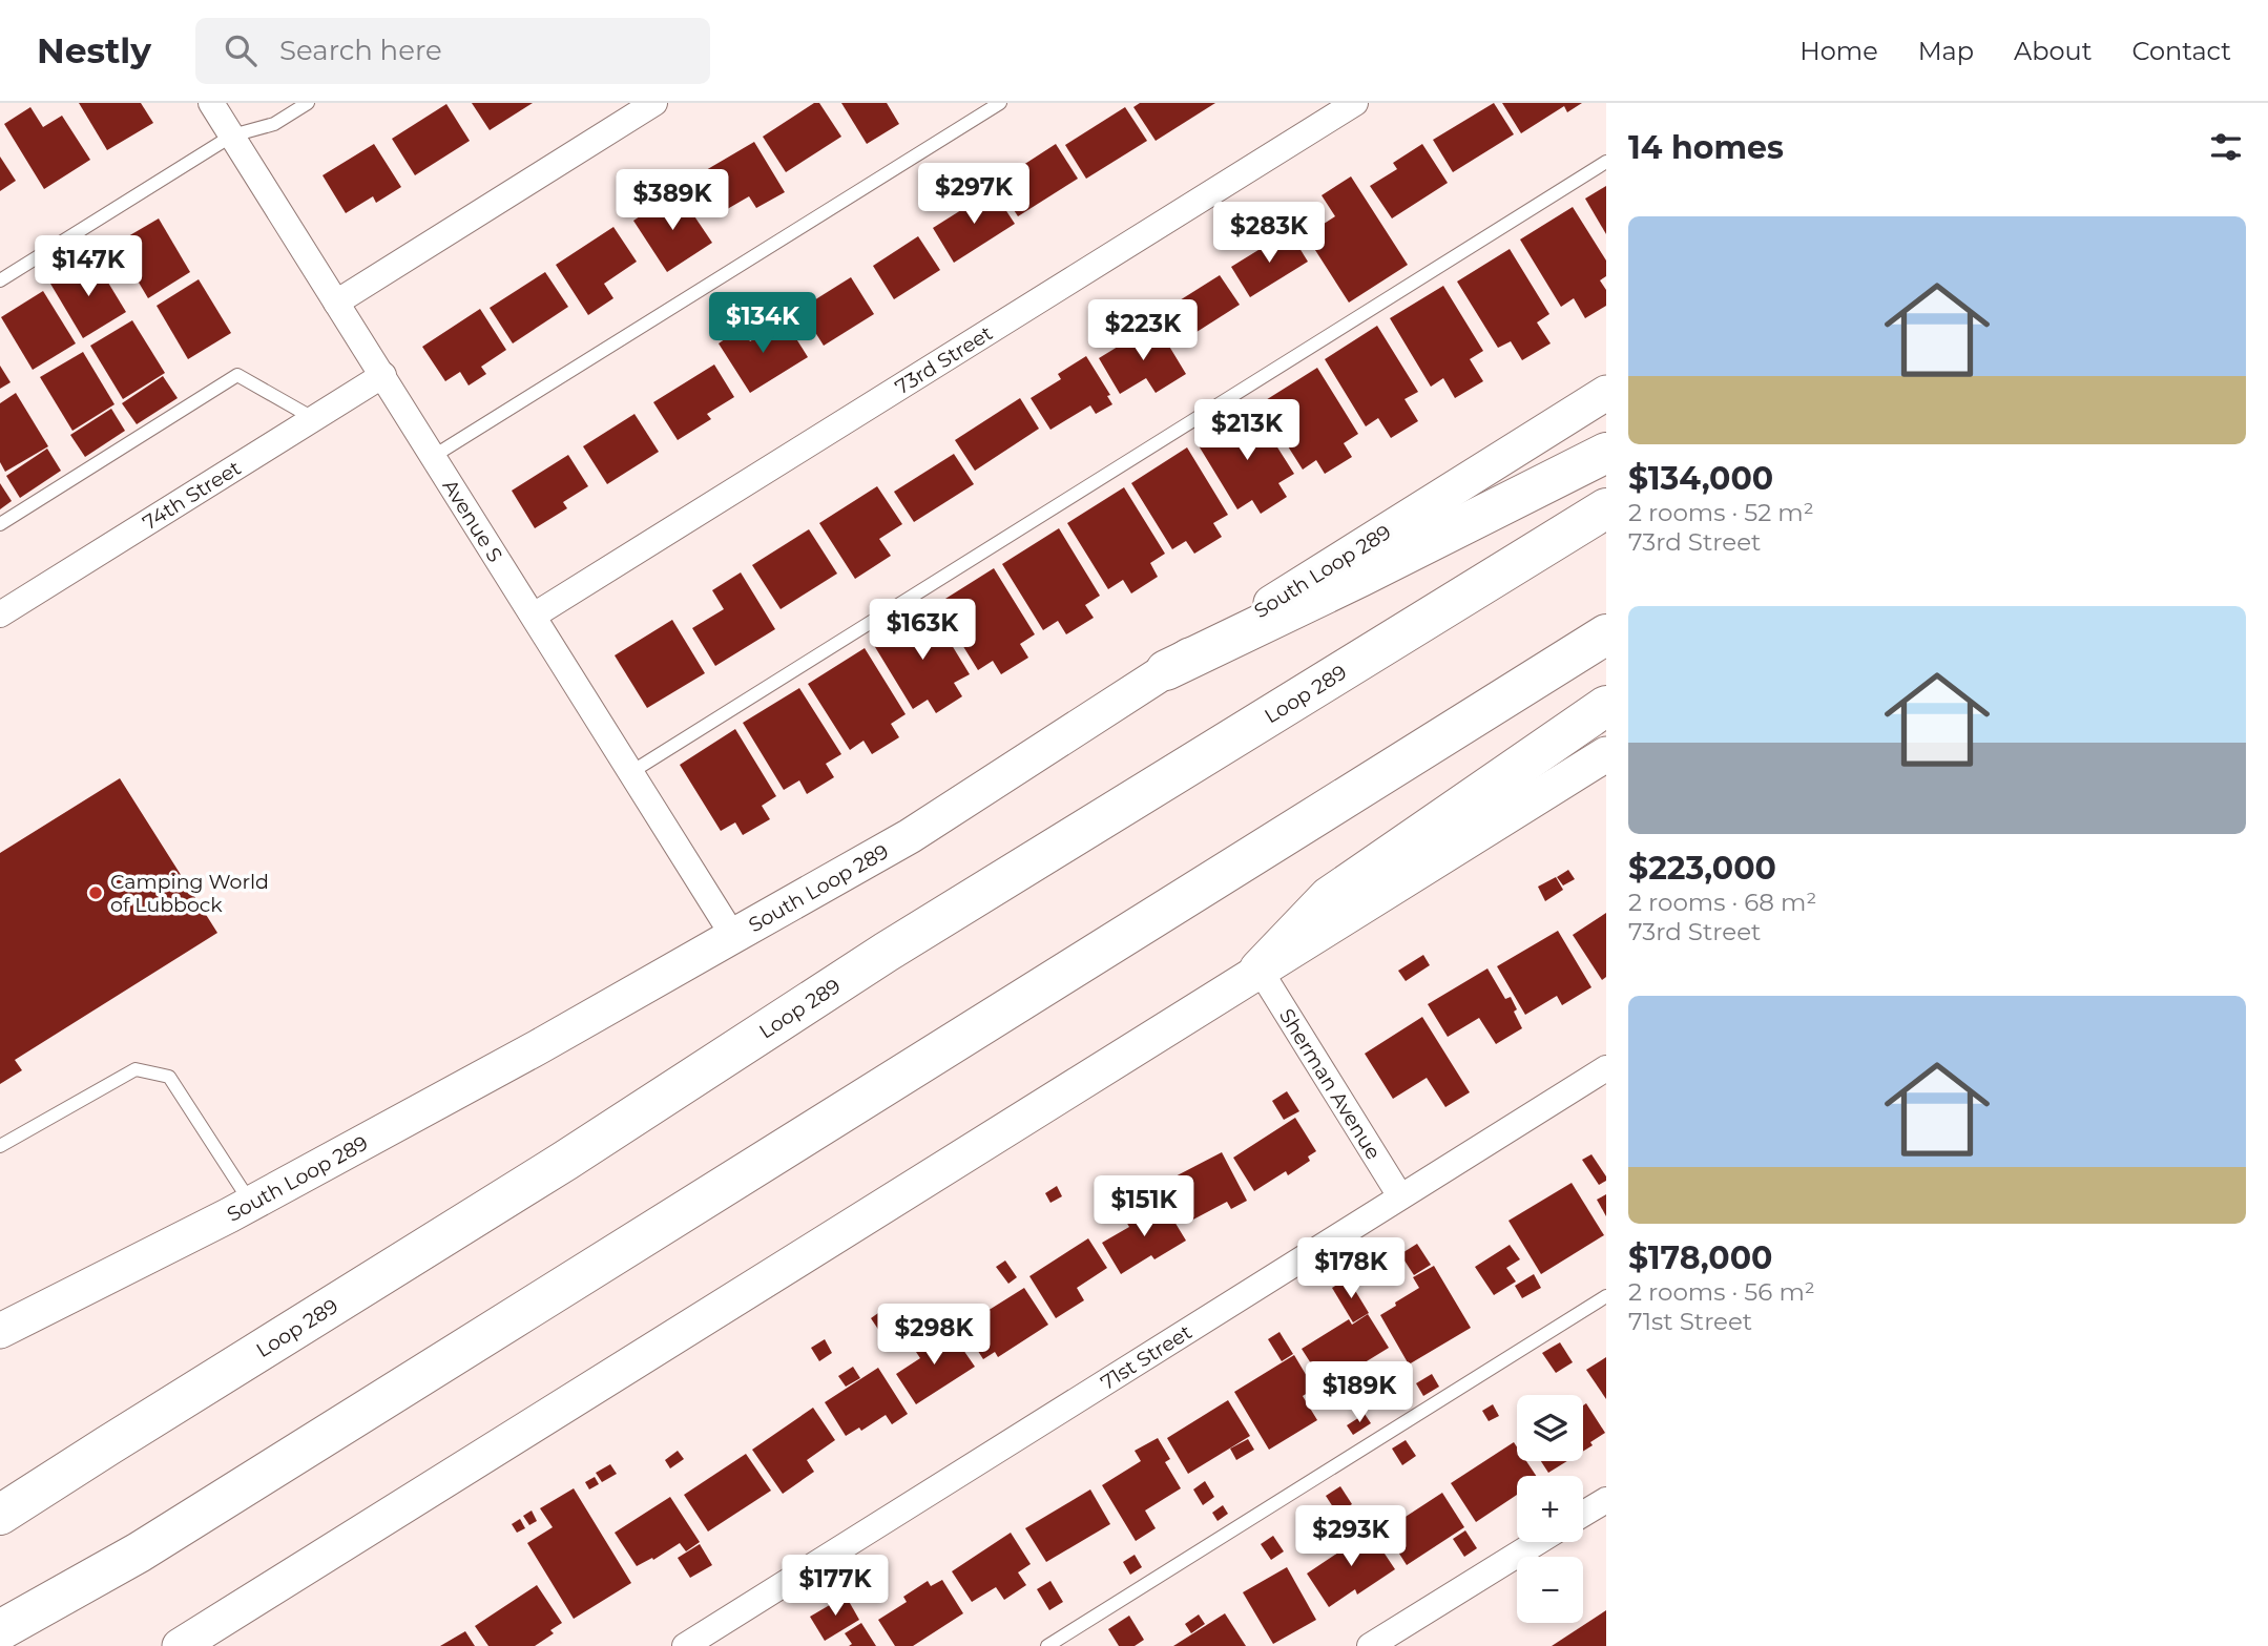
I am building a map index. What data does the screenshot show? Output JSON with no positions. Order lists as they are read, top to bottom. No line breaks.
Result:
{"streets":{"highway":["Loop 289"],"main road":["South Loop 289"],"street":["73rd Street","74th Street","Avenue S","Sherman Avenue","71st Street"]},"crossings":[["73rd Street","Avenue S"],["74th Street","Avenue S"],["Avenue S","South Loop 289"],["Sherman Avenue","71st Street"]],"places":["Camping World of Lubbock"],"page":{"header":"Nestly","search":"Search here","nav":["Home","Map","About","Contact"],"heading":"14 homes","price":["$297K","$389K","$283K","$147K","$134K","$223K","$213K","$163K","$151K","$178K","$298K","$189K","$293K","$177K"],"list":[{"name":"$134,000","note":"2 rooms · 52 m² · 73rd Street"},{"name":"$223,000","note":"2 rooms · 68 m² · 73rd Street"},{"name":"$178,000","note":"2 rooms · 56 m² · 71st Street"}],"map_buttons":["+","−"]}}
